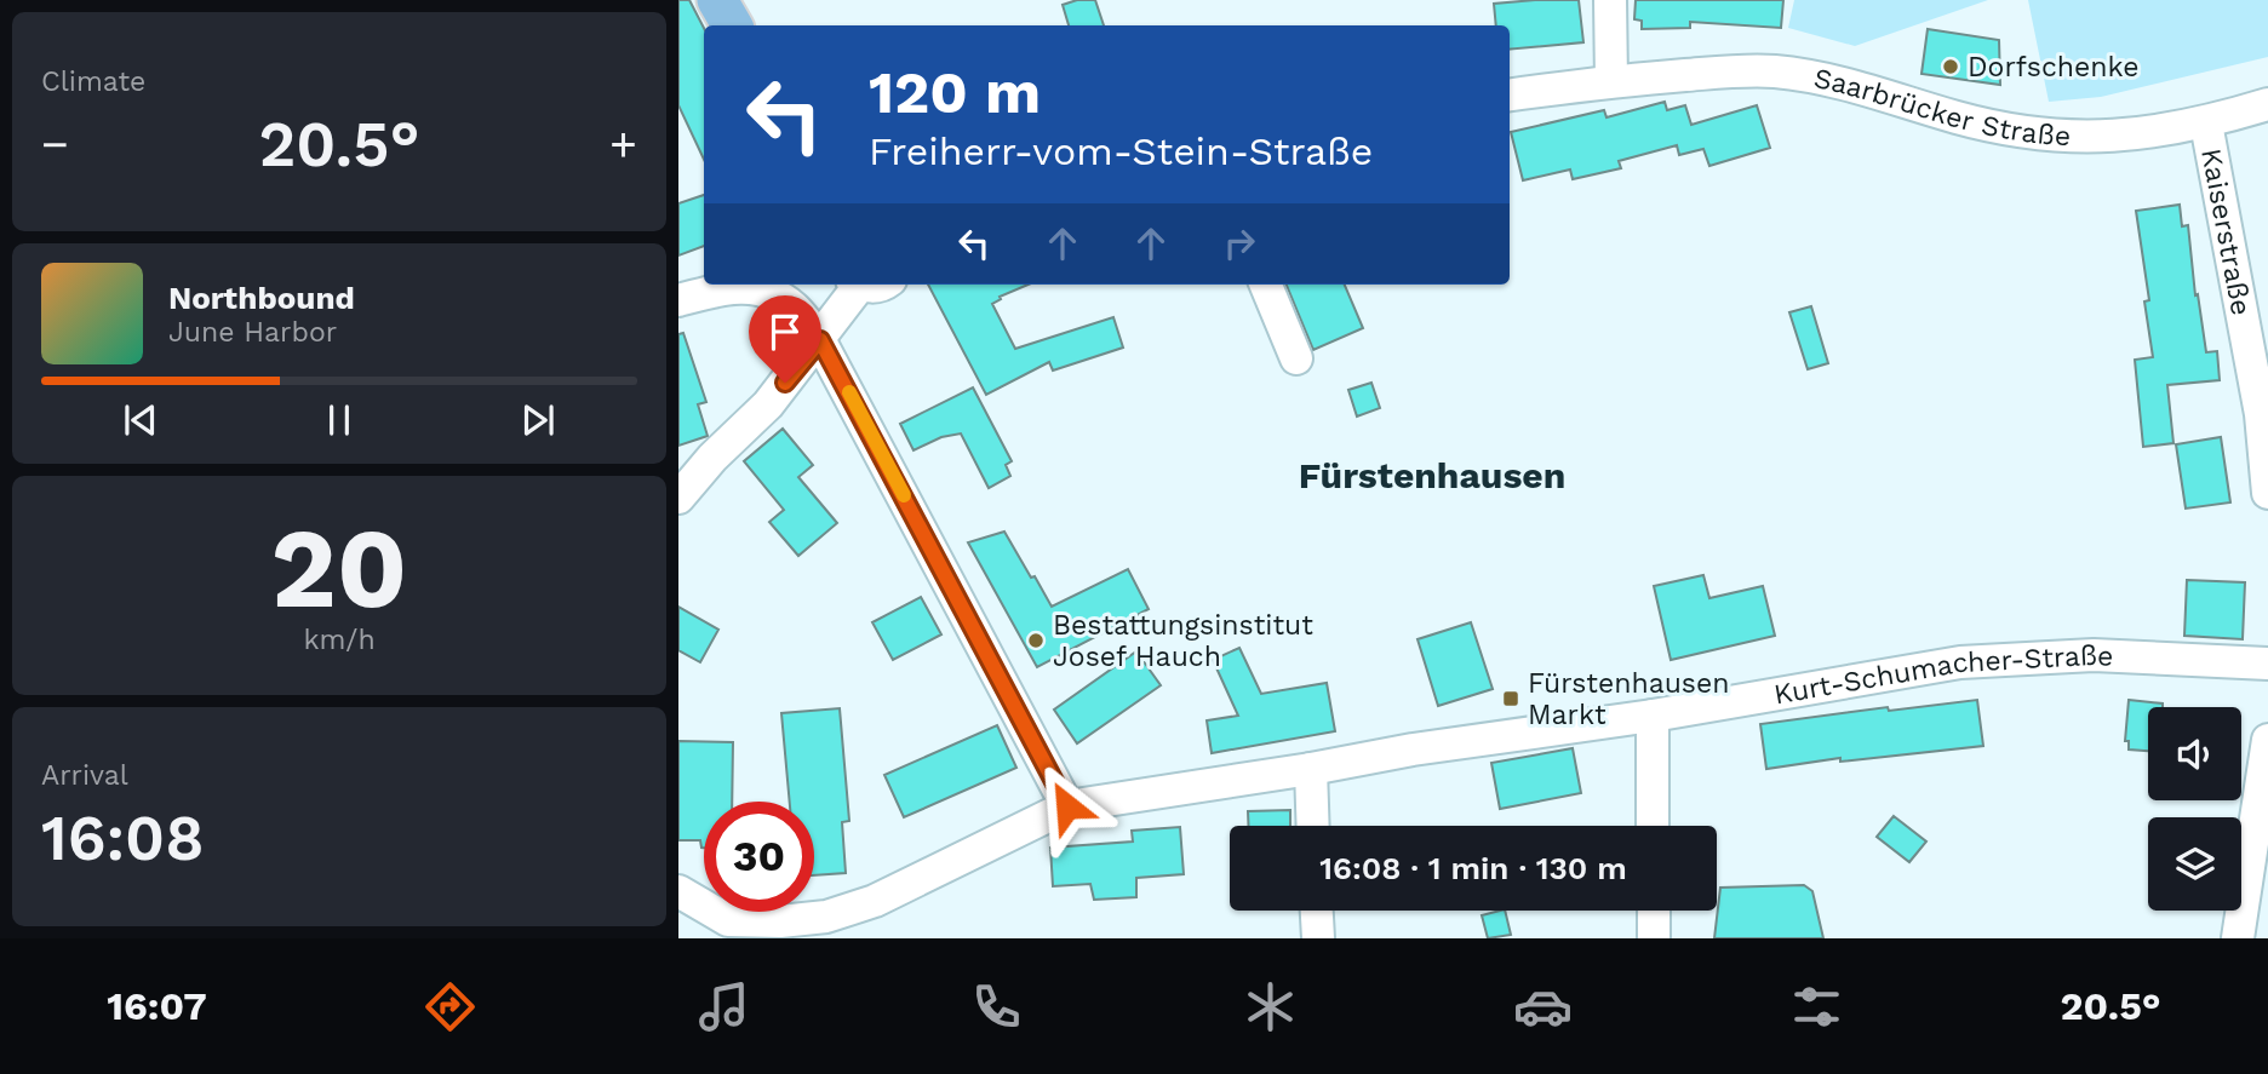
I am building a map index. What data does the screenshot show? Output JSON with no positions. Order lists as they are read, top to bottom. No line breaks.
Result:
{"streets":{"street":["Saarbrücker Straße","Kaiserstraße","Kurt-Schumacher-Straße"]},"crossings":[["Saarbrücker Straße","Kaiserstraße"]],"districts":["Fürstenhausen"],"places":{"other":["Dorfschenke","Bestattungsinstitut Josef Hauch"],"transit":["Fürstenhausen Markt"]},"page":{"tile":["Climate",["20","km/h"],["Arrival","16:08"]],"turn":["120 m","Freiherr-vom-Stein-Straße"],"heat":["−","20.5°","+"],"song":["Northbound","June Harbor"],"limit":"30","trip":"16:08 · 1 min · 130 m","tabs":["16:07","20.5°"]}}
